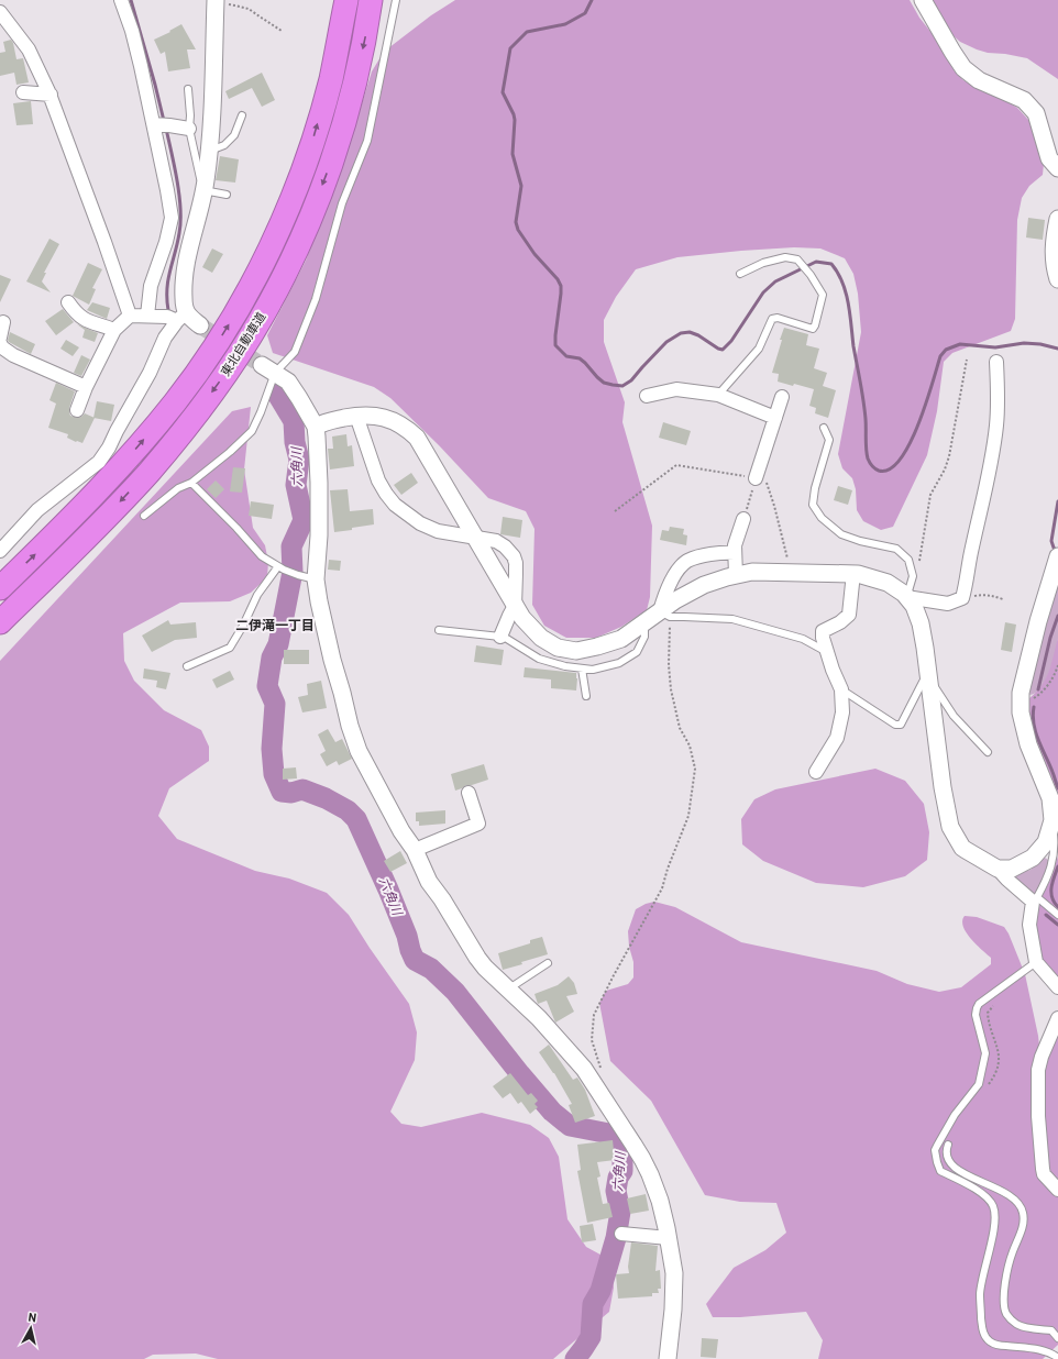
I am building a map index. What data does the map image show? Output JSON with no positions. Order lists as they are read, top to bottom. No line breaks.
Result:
{"streets":{"highway":["東北自動車道"]},"districts":["二伊滝一丁目"],"water":["六角川"],"north":"top"}
